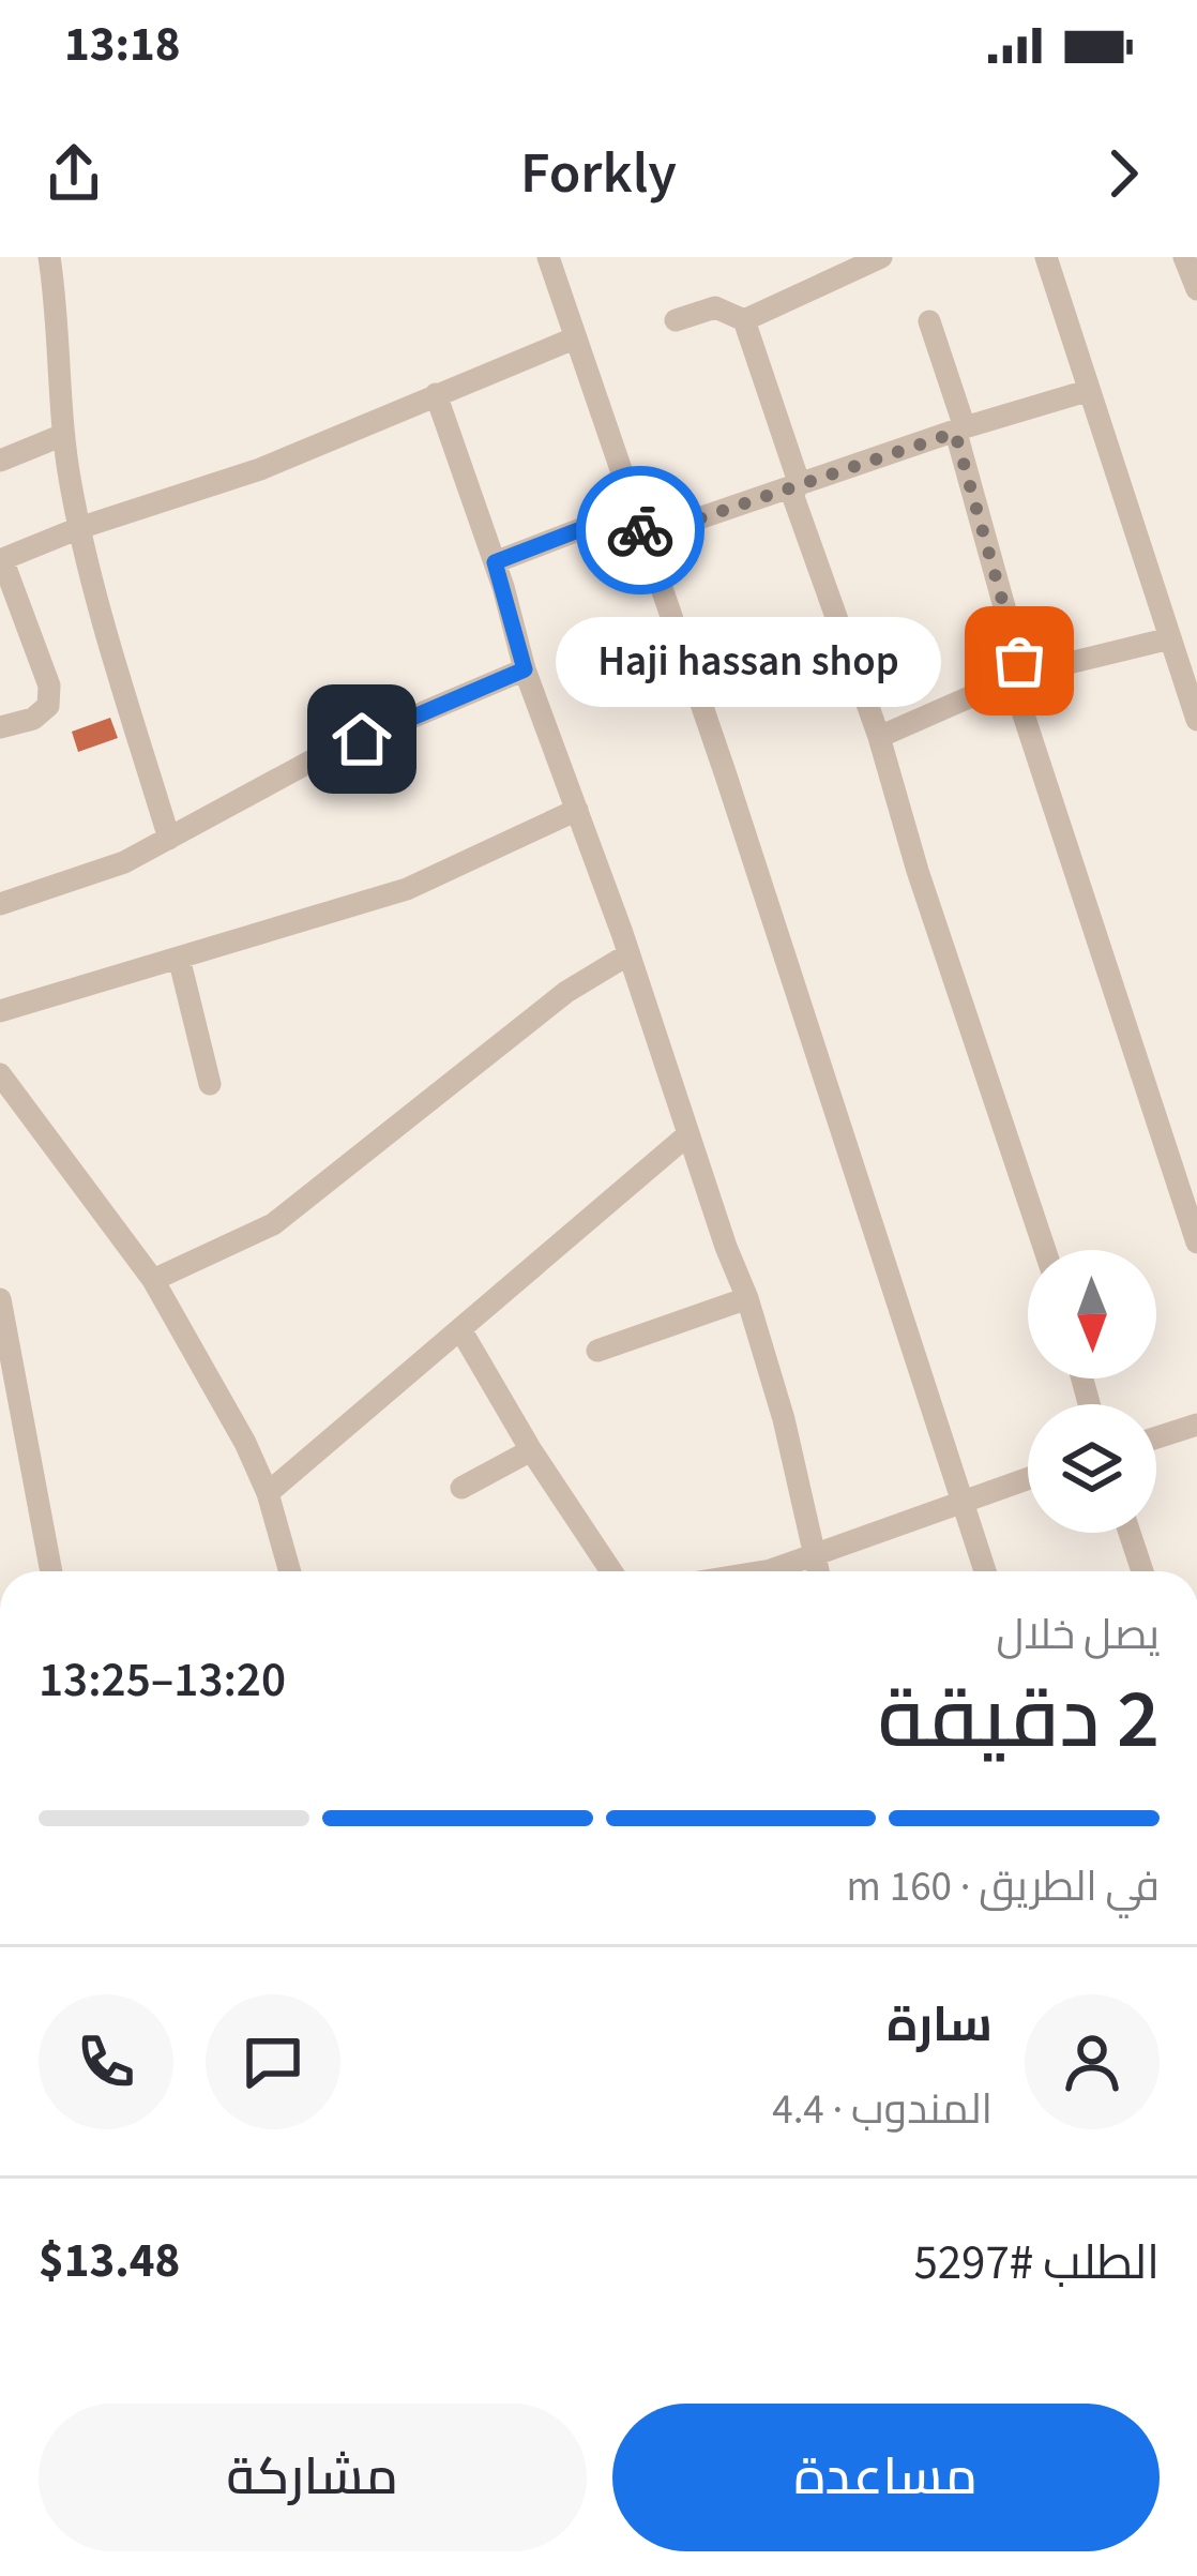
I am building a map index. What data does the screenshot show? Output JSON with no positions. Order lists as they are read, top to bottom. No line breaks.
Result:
{"places":["Haji hassan shop"],"north":"bottom","page":{"status":"13:18","header":"Forkly","bubble":"Haji hassan shop","heading":["2 دقيقة","يصل خلال","13:20–13:25"],"panel":["سارة","المندوب · 4.4","الطلب #5297","$13.48"],"bar":"في الطريق · 160 m","buttons":["مساعدة","مشاركة"]}}
